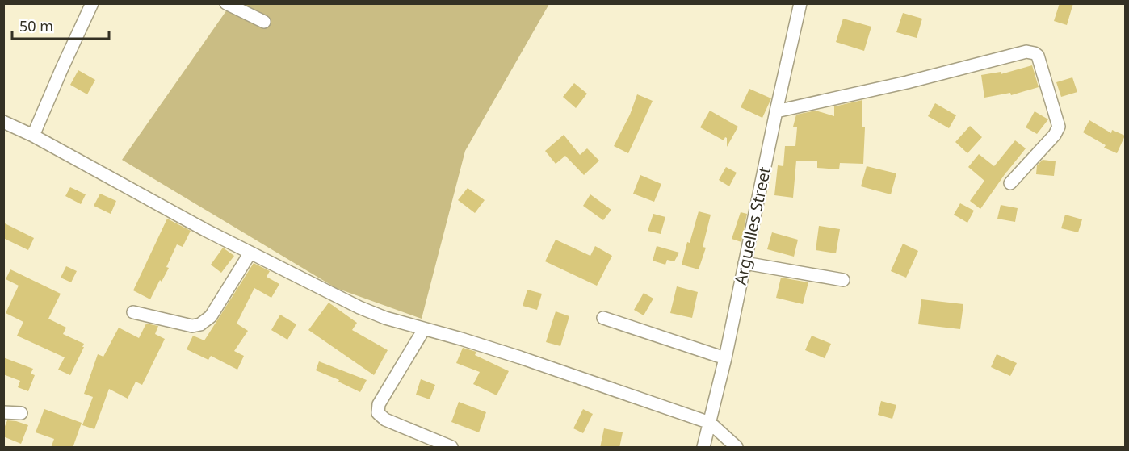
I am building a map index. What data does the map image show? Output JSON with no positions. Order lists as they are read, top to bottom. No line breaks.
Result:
{"streets":{"street":["Arguelles Street"]},"scale_bar":"50 m"}
